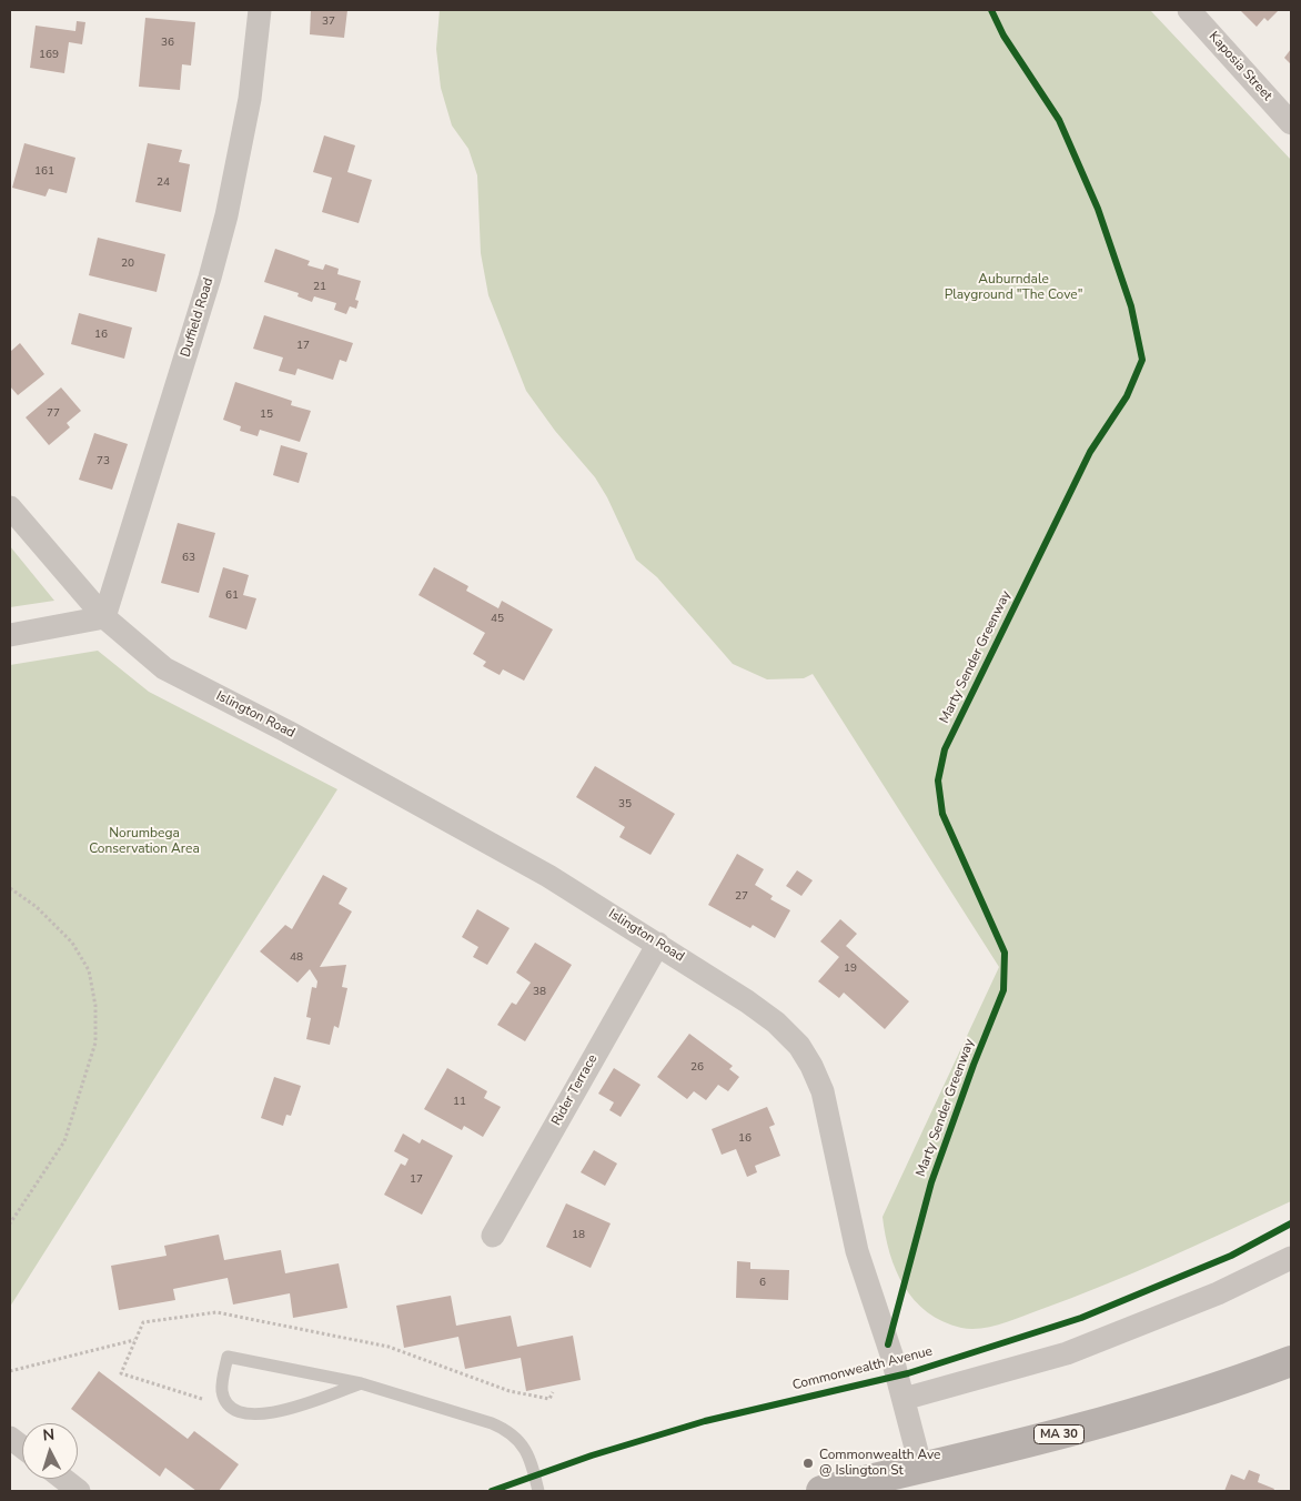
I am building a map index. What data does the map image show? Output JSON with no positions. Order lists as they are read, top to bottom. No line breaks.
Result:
{"streets":{"main road":["MA 30"],"street":["Kaposia Street","Duffield Road","Islington Road","Rider Terrace"],"cycle path":["Marty Sender Greenway","Commonwealth Avenue"]},"crossings":[["Duffield Road","Islington Road"],["Islington Road","Rider Terrace"],["Islington Road","MA 30"]],"parks":["Auburndale Playground \"The Cove\"","Norumbega Conservation Area"],"places":["Commonwealth Ave @ Islington St"],"house_numbers":["37","36","169","161","24","20","21","16","17","77","15","73","63","61","45","35","27","48","19","38","26","11","16","17","18","6"],"north":"top"}
